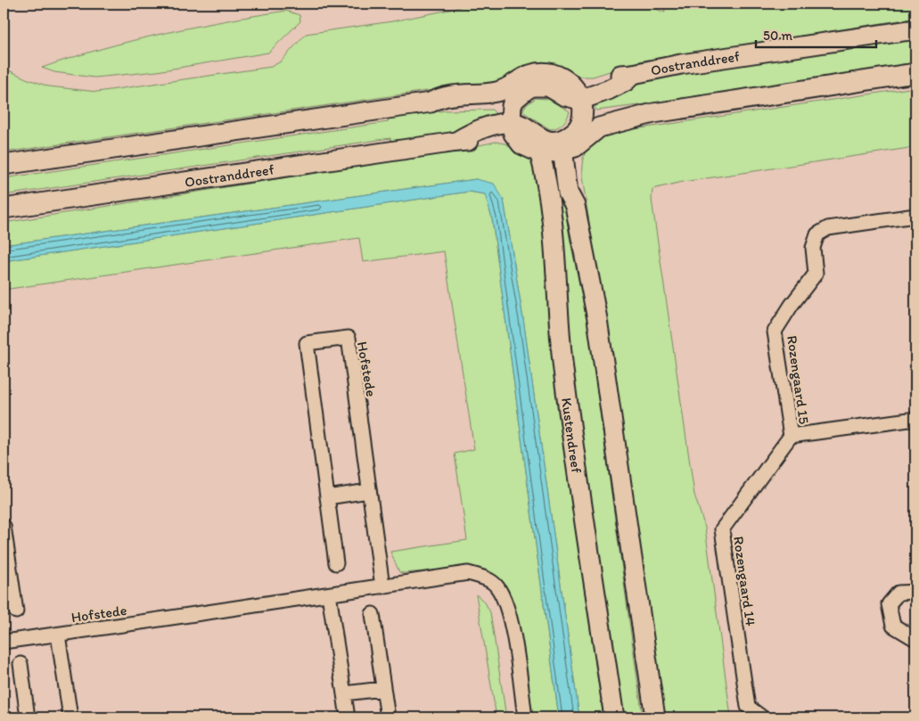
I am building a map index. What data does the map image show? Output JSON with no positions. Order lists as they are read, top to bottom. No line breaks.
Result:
{"streets":{"main road":["Oostranddreef","Kustendreef"],"street":["Hofstede","Rozengaard 15","Rozengaard 14"]},"crossings":[["Rozengaard 15","Rozengaard 14"]],"scale_bar":"50 m"}
